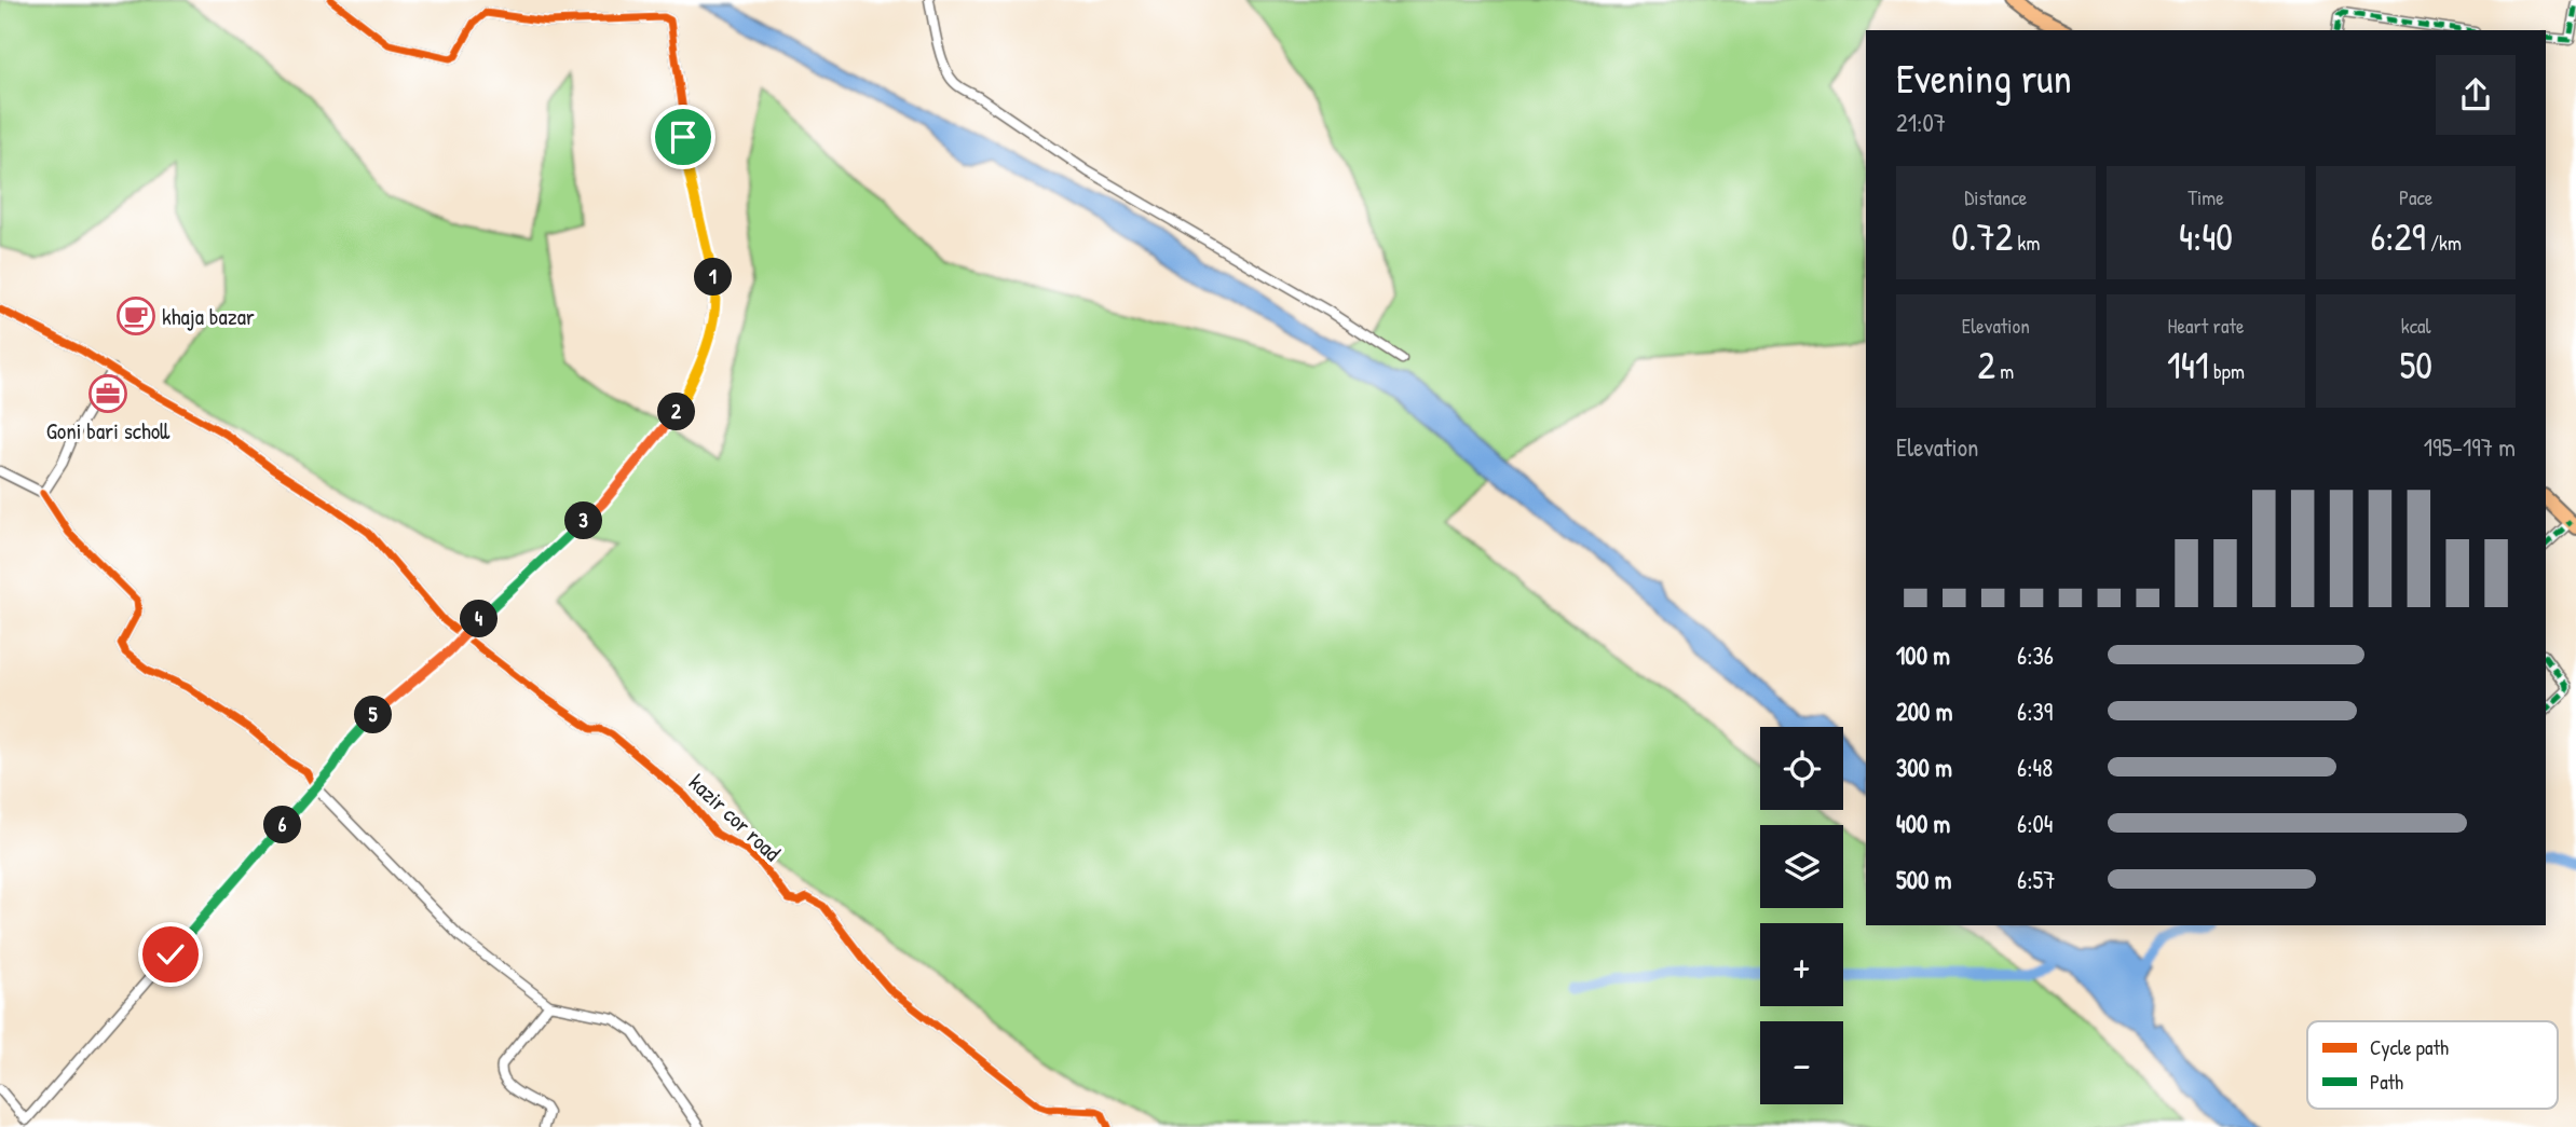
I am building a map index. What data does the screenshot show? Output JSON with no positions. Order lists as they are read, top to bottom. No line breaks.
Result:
{"streets":{"street":["kazir cor road"]},"places":{"cafe":["khaja bazar"],"office":["Goni bari scholl"]},"legend":["Cycle path","Path"],"page":{"heading":["Evening run","21:07"],"stats":[["Distance","0.72 km"],["Time","4:40"],["Pace","6:29 /km"],["Elevation","2 m"],["Heart rate","141 bpm"],["kcal","50"]],"pins":["1","2","3","4","5","6"],"chart":["Elevation","195–197 m"],"list":[{"name":"100 m","note":"6:36"},{"name":"200 m","note":"6:39"},{"name":"300 m","note":"6:48"},{"name":"400 m","note":"6:04"},{"name":"500 m","note":"6:57"}],"map_buttons":["+","−"]}}
